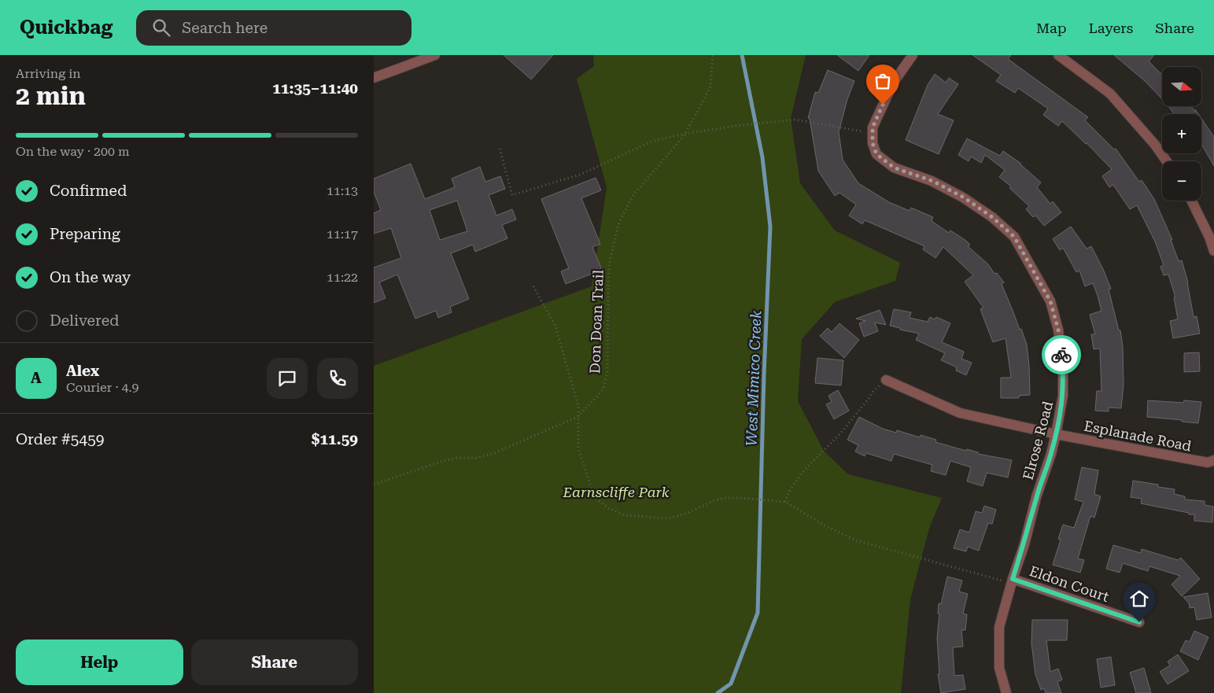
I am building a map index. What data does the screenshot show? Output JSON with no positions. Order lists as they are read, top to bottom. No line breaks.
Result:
{"streets":{"street":["Esplanade Road","Elrose Road","Eldon Court"],"path":["Don Doan Trail"]},"crossings":[["Esplanade Road","Elrose Road"],["Elrose Road","Eldon Court"]],"water":["West Mimico Creek"],"parks":["Earnscliffe Park"],"north":"right","page":{"header":"Quickbag","search":"Search here","nav":["Map","Layers","Share"],"heading":["2 min","Arriving in","11:35–11:40"],"panel":["Alex","Courier · 4.9","Order #5459","$11.59"],"map_buttons":["+","−"],"bar":"On the way · 200 m","list":[["Confirmed","11:13"],["Preparing","11:17"],["On the way","11:22"],"Delivered"],"round":"A","buttons":["Help","Share"]}}
